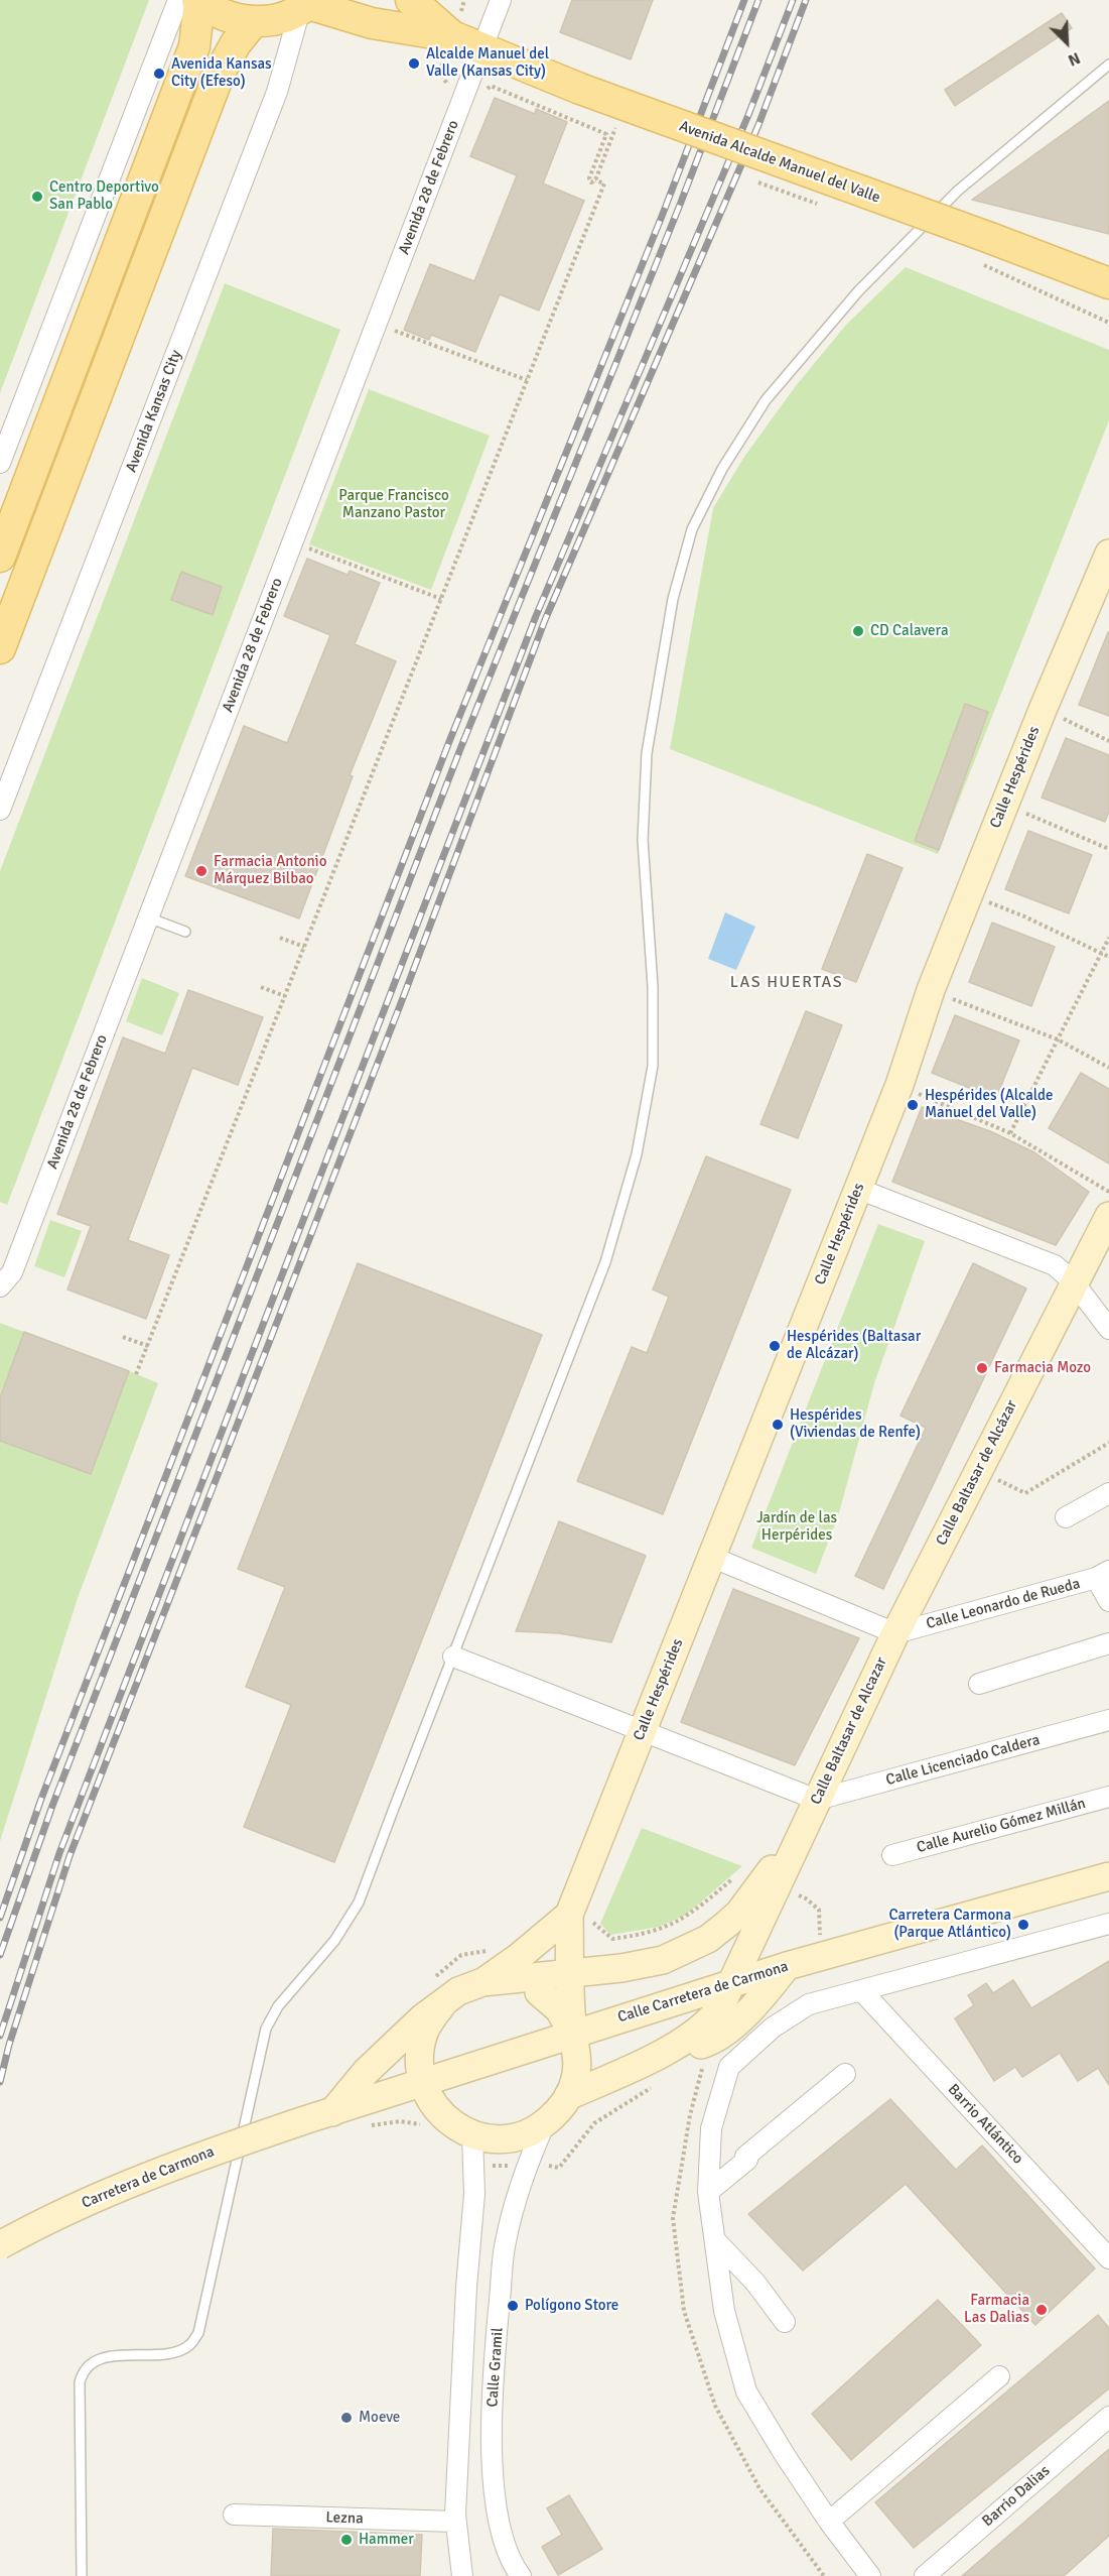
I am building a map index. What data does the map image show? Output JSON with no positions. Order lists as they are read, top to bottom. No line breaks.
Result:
{"streets":{"main road":["Avenida Alcalde Manuel del Valle","Calle Hespérides","Calle Baltasar de Alcázar","Calle Baltasar de Alcazar","Calle Carretera de Carmona","Carretera de Carmona"],"street":["Avenida 28 de Febrero","Avenida Kansas City","Calle Leonardo de Rueda","Calle Licenciado Caldera","Calle Aurelio Gómez Millán","Barrio Atlántico","Calle Gramil","Barrio Dalias","Lezna"]},"crossings":[["Avenida Alcalde Manuel del Valle","Avenida 28 de Febrero"],["Avenida Alcalde Manuel del Valle","Avenida Kansas City"],["Calle Baltasar de Alcázar","Calle Leonardo de Rueda"],["Calle Baltasar de Alcázar","Calle Baltasar de Alcazar"],["Calle Leonardo de Rueda","Calle Baltasar de Alcazar"],["Calle Baltasar de Alcazar","Calle Licenciado Caldera"],["Calle Carretera de Carmona","Carretera de Carmona"]],"districts":["LAS HUERTAS"],"parks":["Parque Francisco Manzano Pastor","Jardín de las Herpérides"],"places":["Alcalde Manuel del Valle (Kansas City)","Avenida Kansas City (Efeso)","Centro Deportivo San Pablo","CD Calavera","Farmacia Antonio Márquez Bilbao","Hespérides (Alcalde Manuel del Valle)","Hespérides (Baltasar de Alcázar)","Farmacia Mozo","Hespérides (Viviendas de Renfe)","Carretera Carmona (Parque Atlántico)","Polígono Store","Farmacia Las Dalias","Moeve","Hammer"],"north":"bottom right"}
